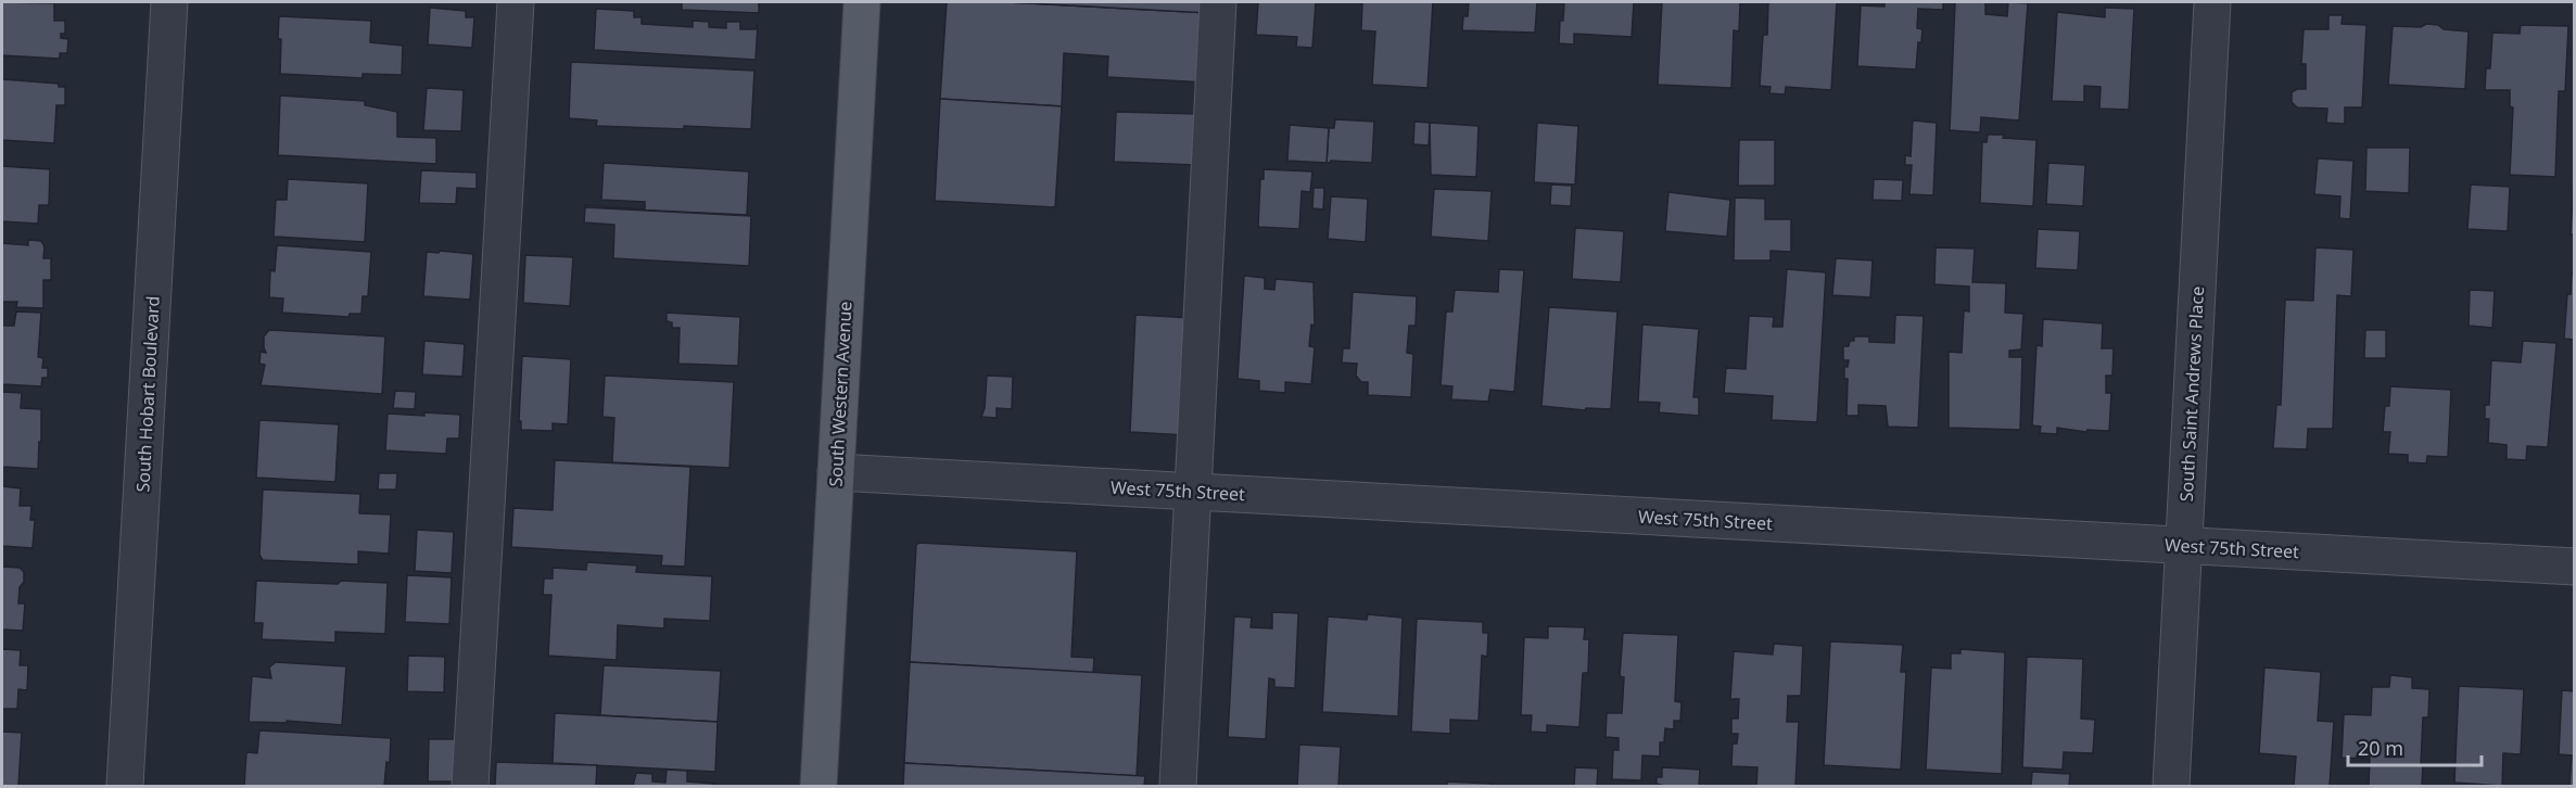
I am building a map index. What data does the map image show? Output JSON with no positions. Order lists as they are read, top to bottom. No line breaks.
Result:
{"streets":{"main road":["South Western Avenue"],"street":["South Hobart Boulevard","South Saint Andrews Place","West 75th Street"]},"crossings":[["South Western Avenue","West 75th Street"],["South Saint Andrews Place","West 75th Street"]],"scale_bar":"20 m"}
